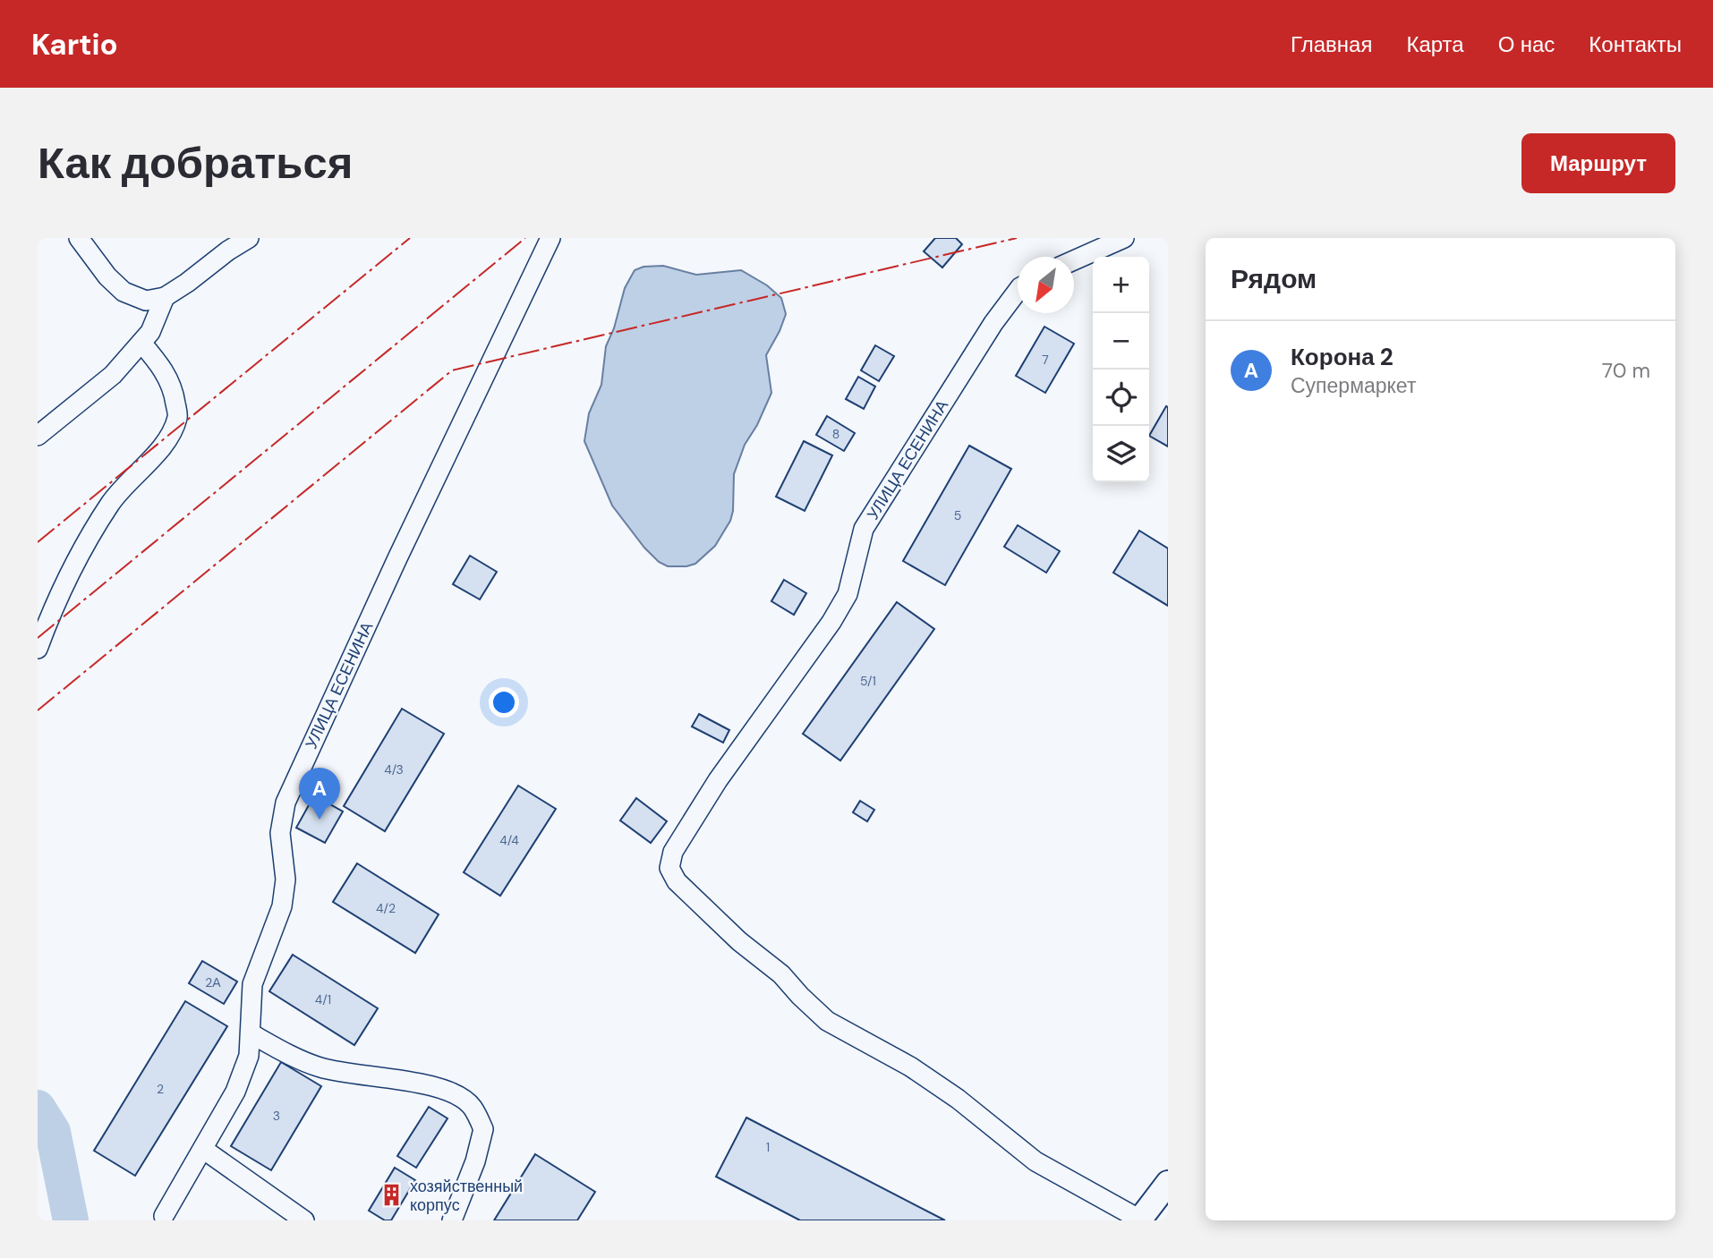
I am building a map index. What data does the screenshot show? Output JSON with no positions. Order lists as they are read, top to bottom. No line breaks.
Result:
{"streets":{"street":["УЛИЦА ЕСЕНИНА"]},"places":{"building":["хозяйственный корпус"]},"house_numbers":["7","8","5","5/1","4/3","4/4","4/2","2А","4/1","2","3","1"],"north":"bottom left","page":{"header":"Kartio","nav":["Главная","Карта","О нас","Контакты"],"buttons":"Маршрут","title":"Как добраться","heading":"Рядом","map_buttons":["+","−"],"list":[{"mark":"A","name":"Корона 2","note":"Супермаркет","value":"70 m"}],"pins":"A"}}
